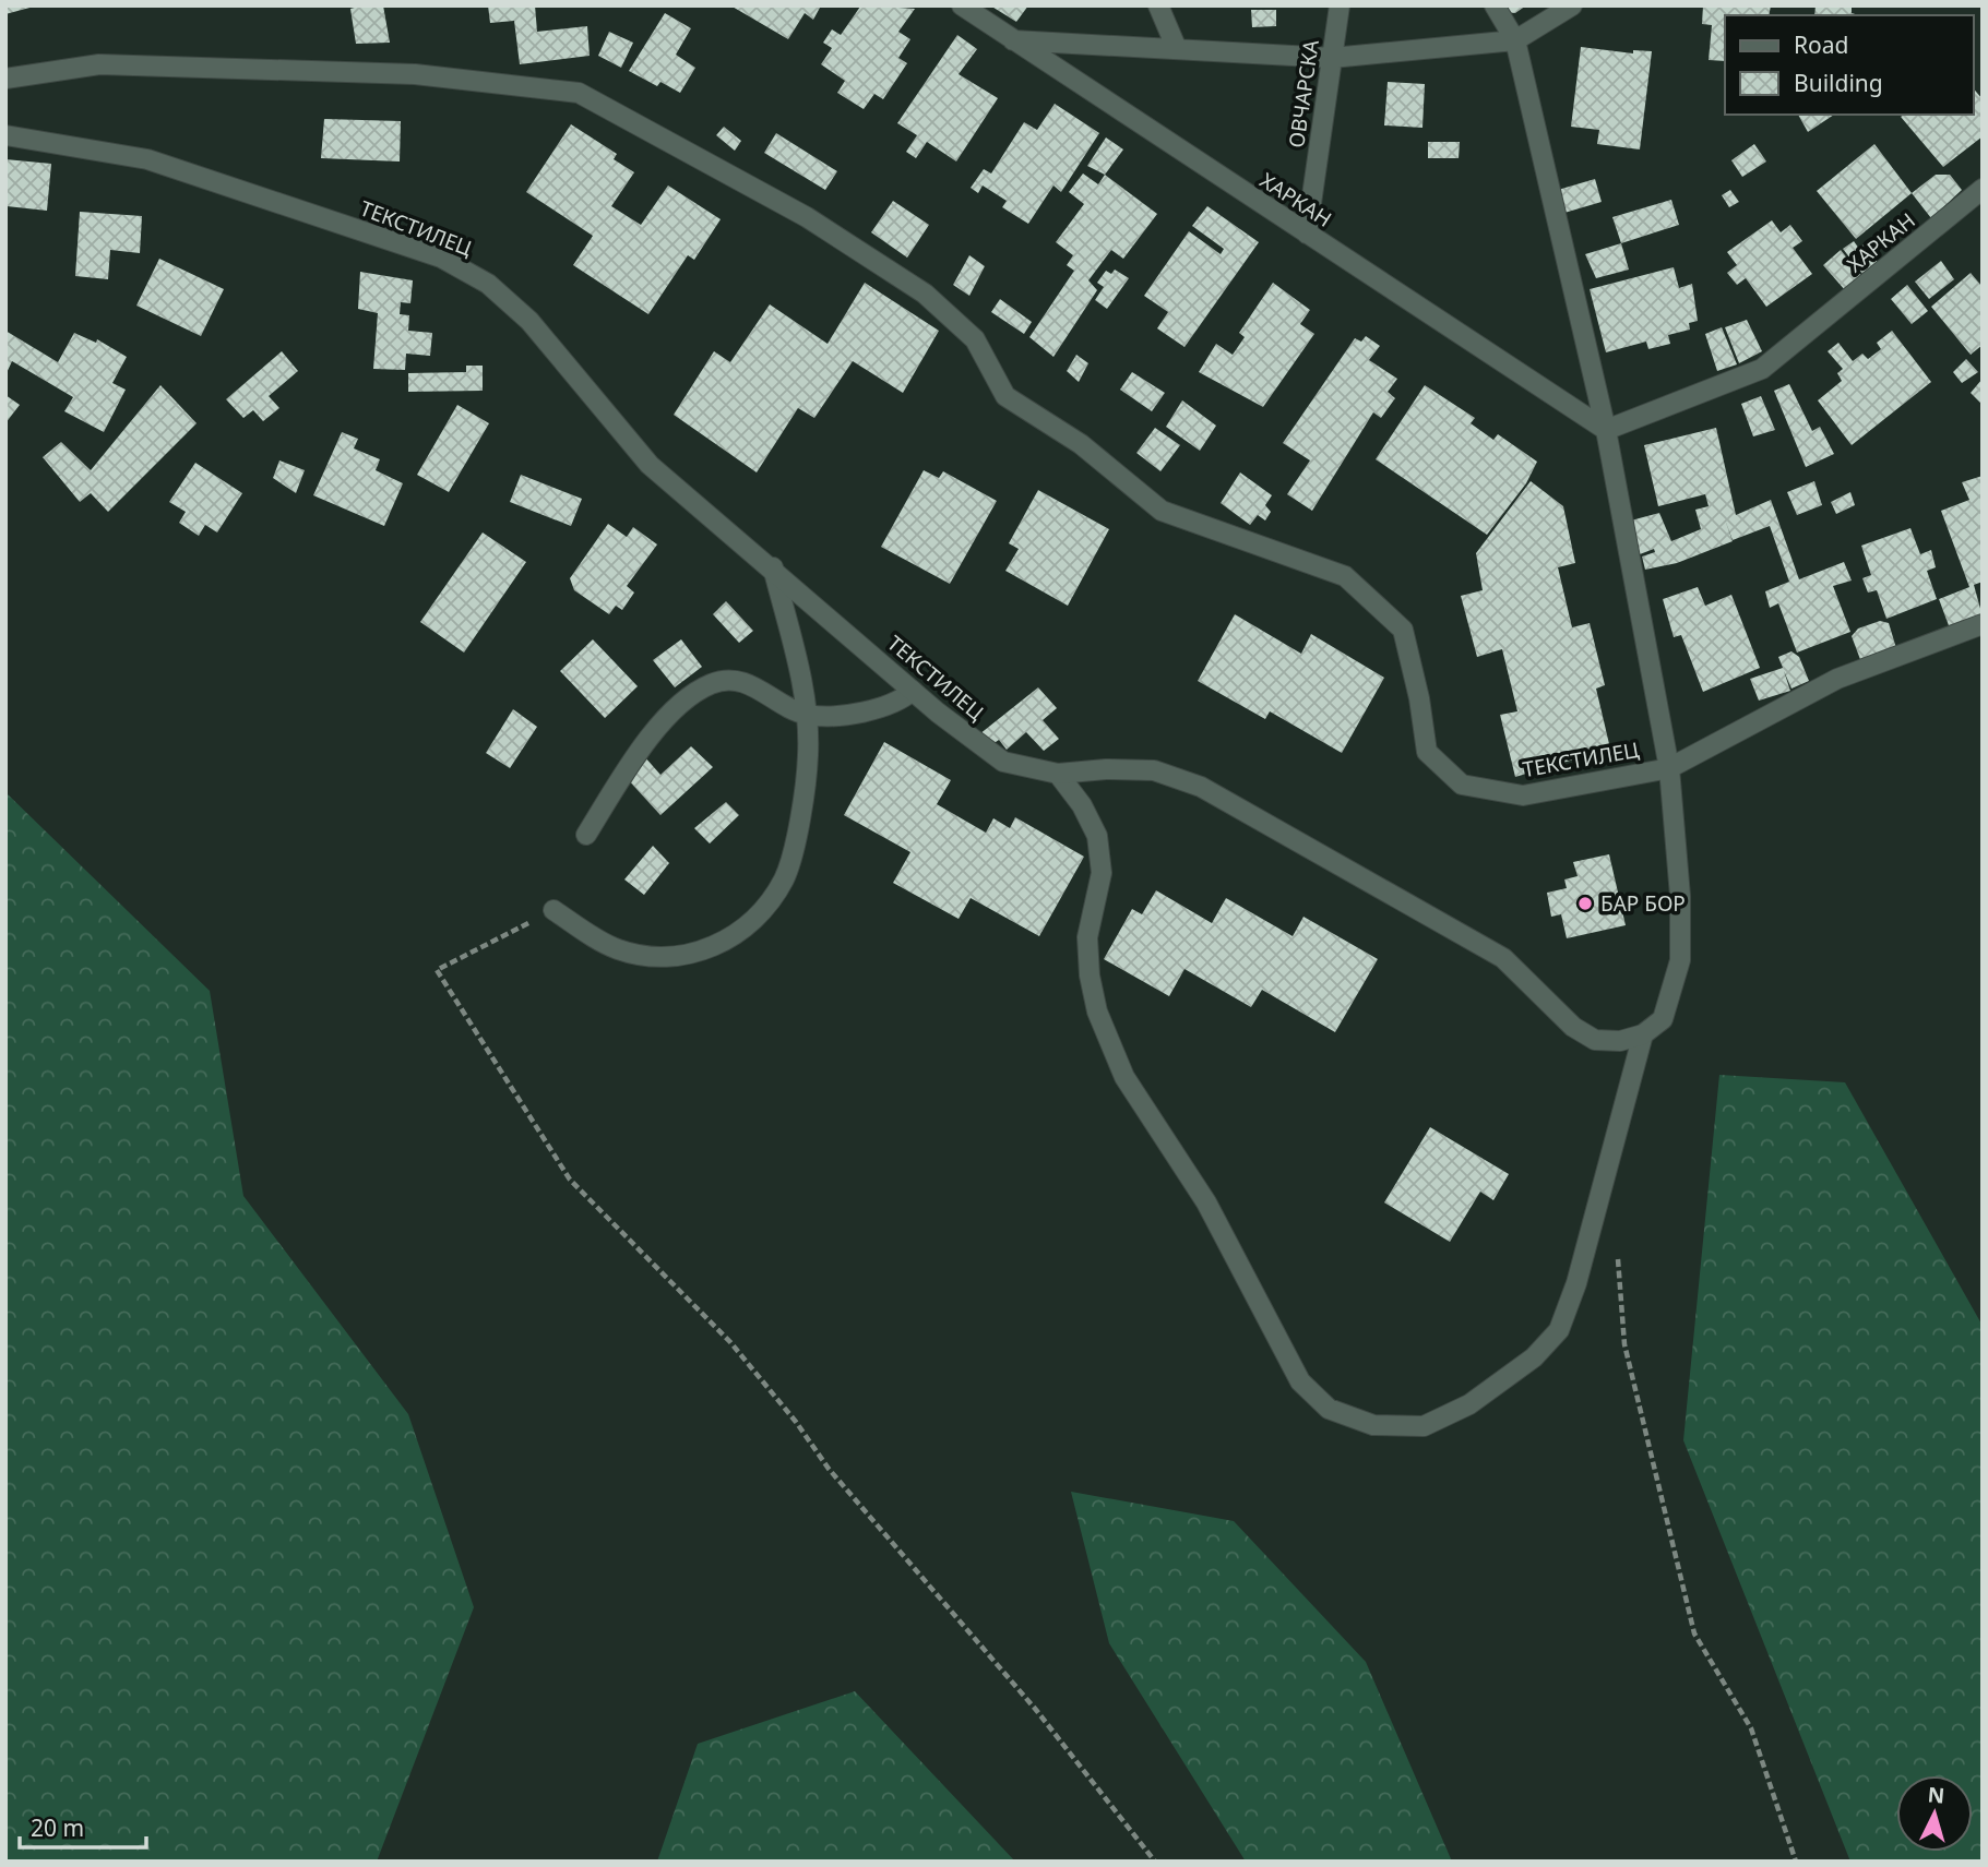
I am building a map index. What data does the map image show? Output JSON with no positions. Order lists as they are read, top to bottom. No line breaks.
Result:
{"streets":{"street":["ОВЧАРСКА","ХАРКАН","ТЕКСТИЛЕЦ"]},"crossings":[["ОВЧАРСКА","ХАРКАН"]],"places":["БАР БОР"],"legend":["Road","Building"],"scale_bar":"20 m","north":"top"}
